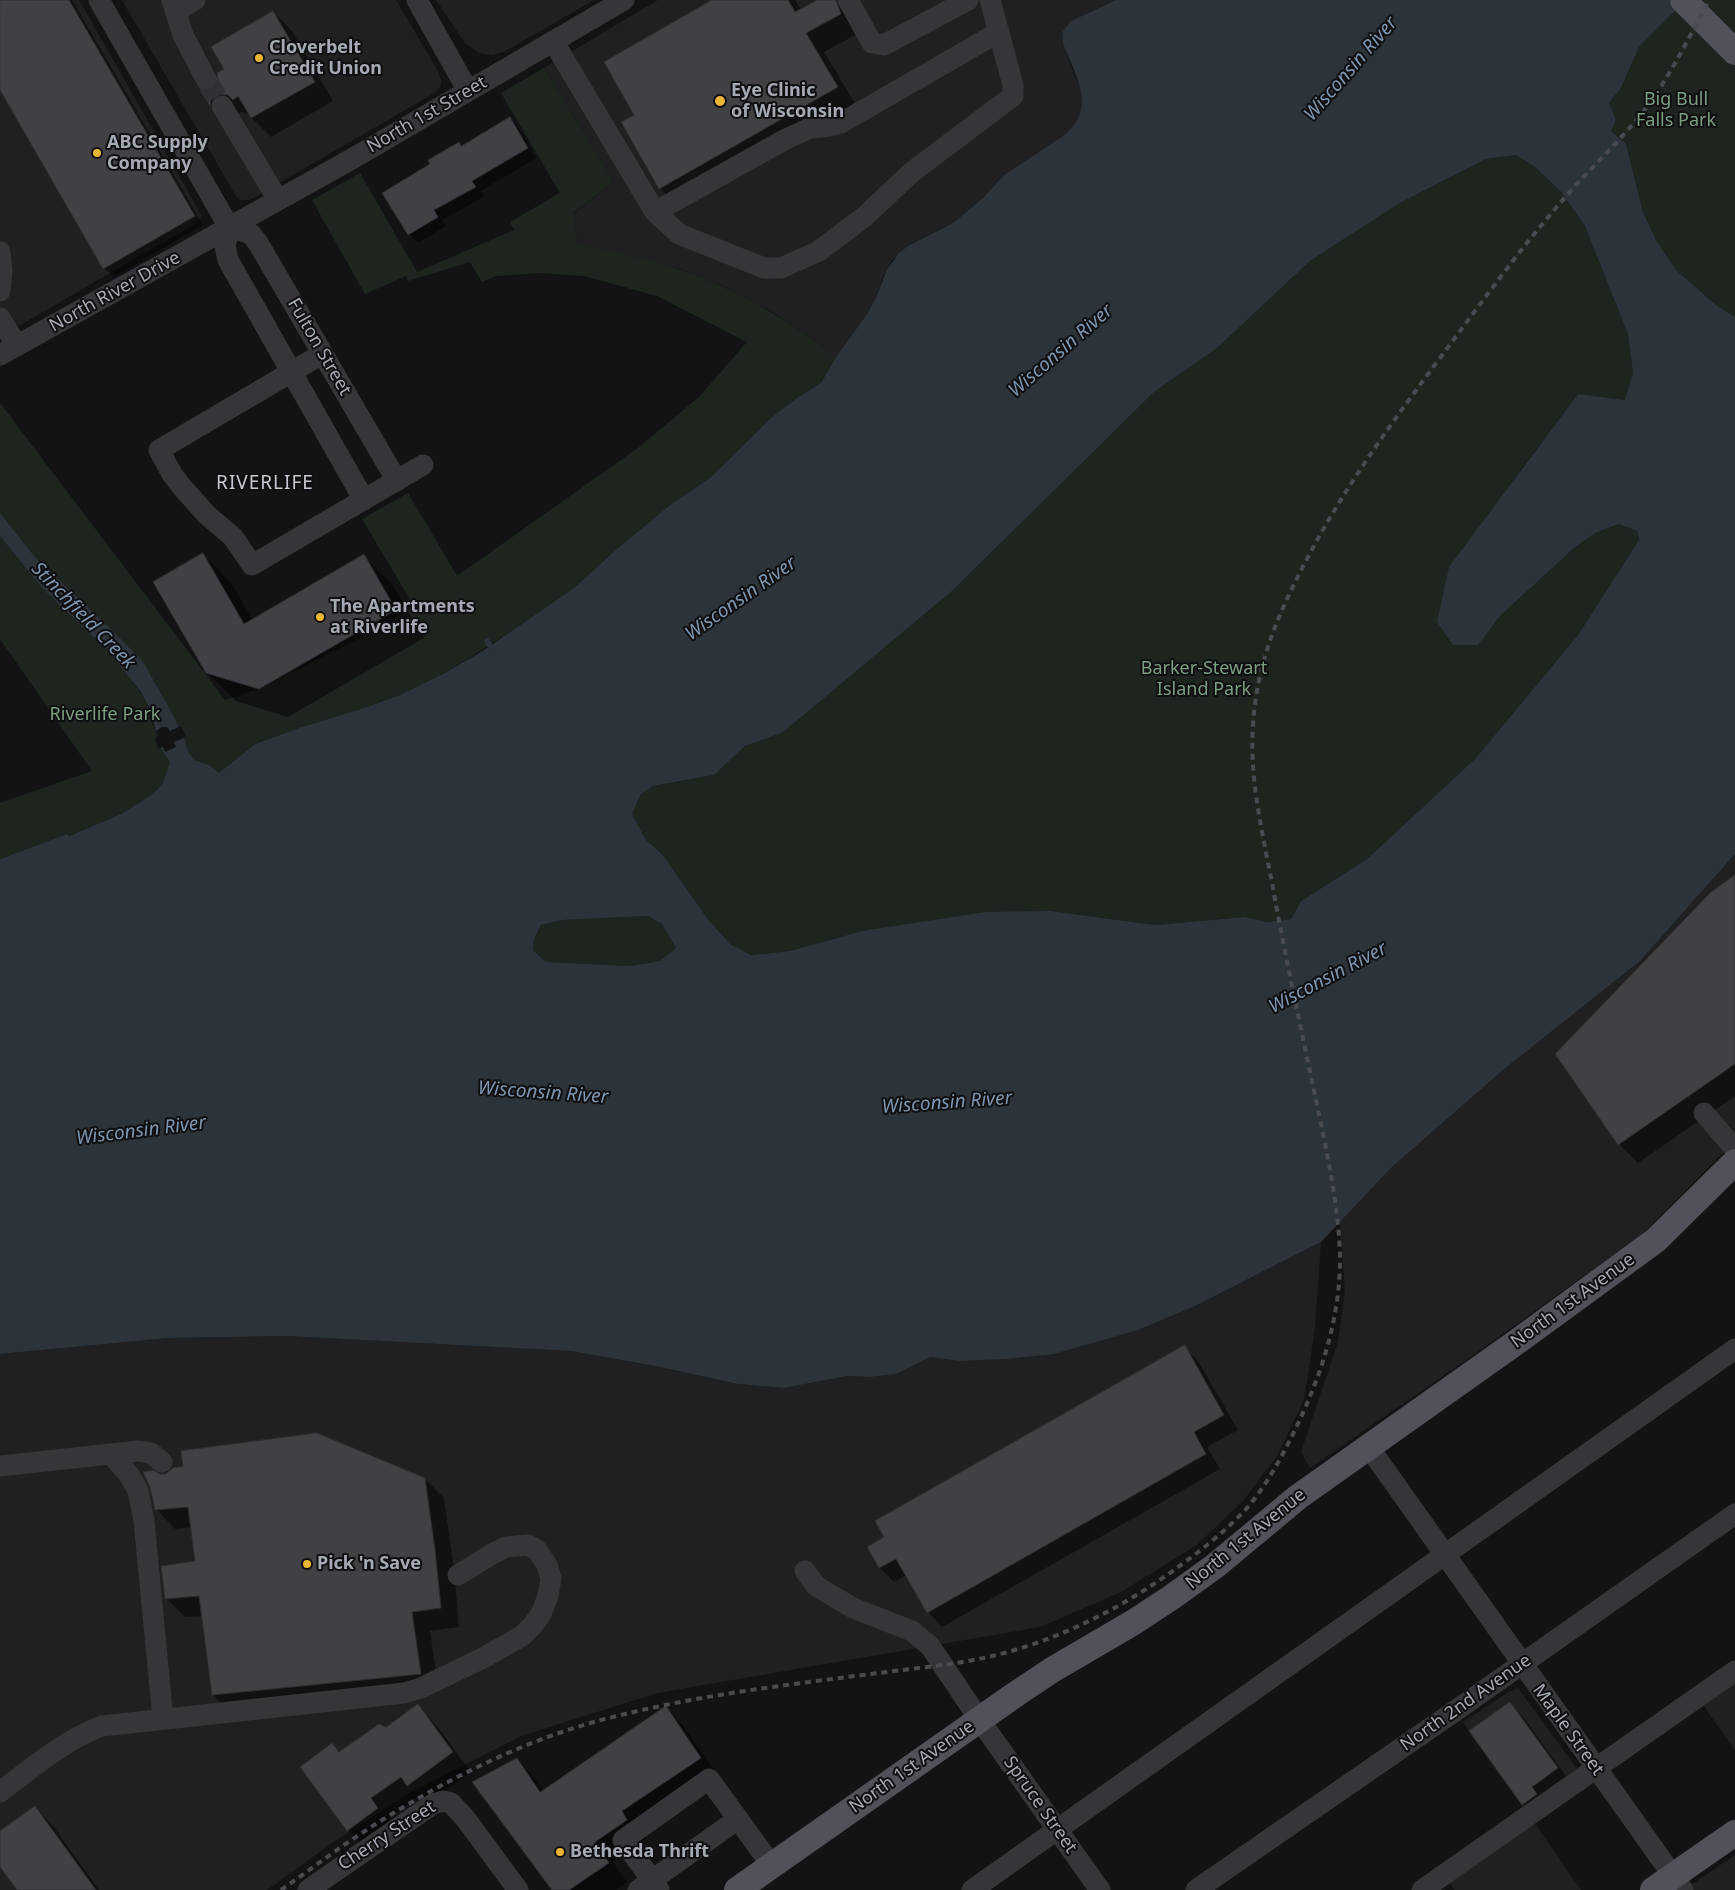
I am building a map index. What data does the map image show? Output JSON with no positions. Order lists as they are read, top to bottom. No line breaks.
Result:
{"streets":{"main road":["North 1st Avenue"],"street":["North 1st Street","North River Drive","Fulton Street","North 2nd Avenue","Maple Street","Spruce Street","Cherry Street"]},"crossings":[["North 1st Street","North River Drive"],["North 1st Street","Fulton Street"],["North River Drive","Fulton Street"],["North 1st Avenue","Maple Street"],["North 1st Avenue","Spruce Street"],["North 2nd Avenue","Maple Street"]],"districts":["RIVERLIFE"],"water":["Wisconsin River","Stinchfield Creek"],"parks":["Big Bull Falls Park","Barker-Stewart Island Park","Riverlife Park"],"places":["Cloverbelt Credit Union","Eye Clinic of Wisconsin","ABC Supply Company","The Apartments at Riverlife","Pick 'n Save","Bethesda Thrift"]}
